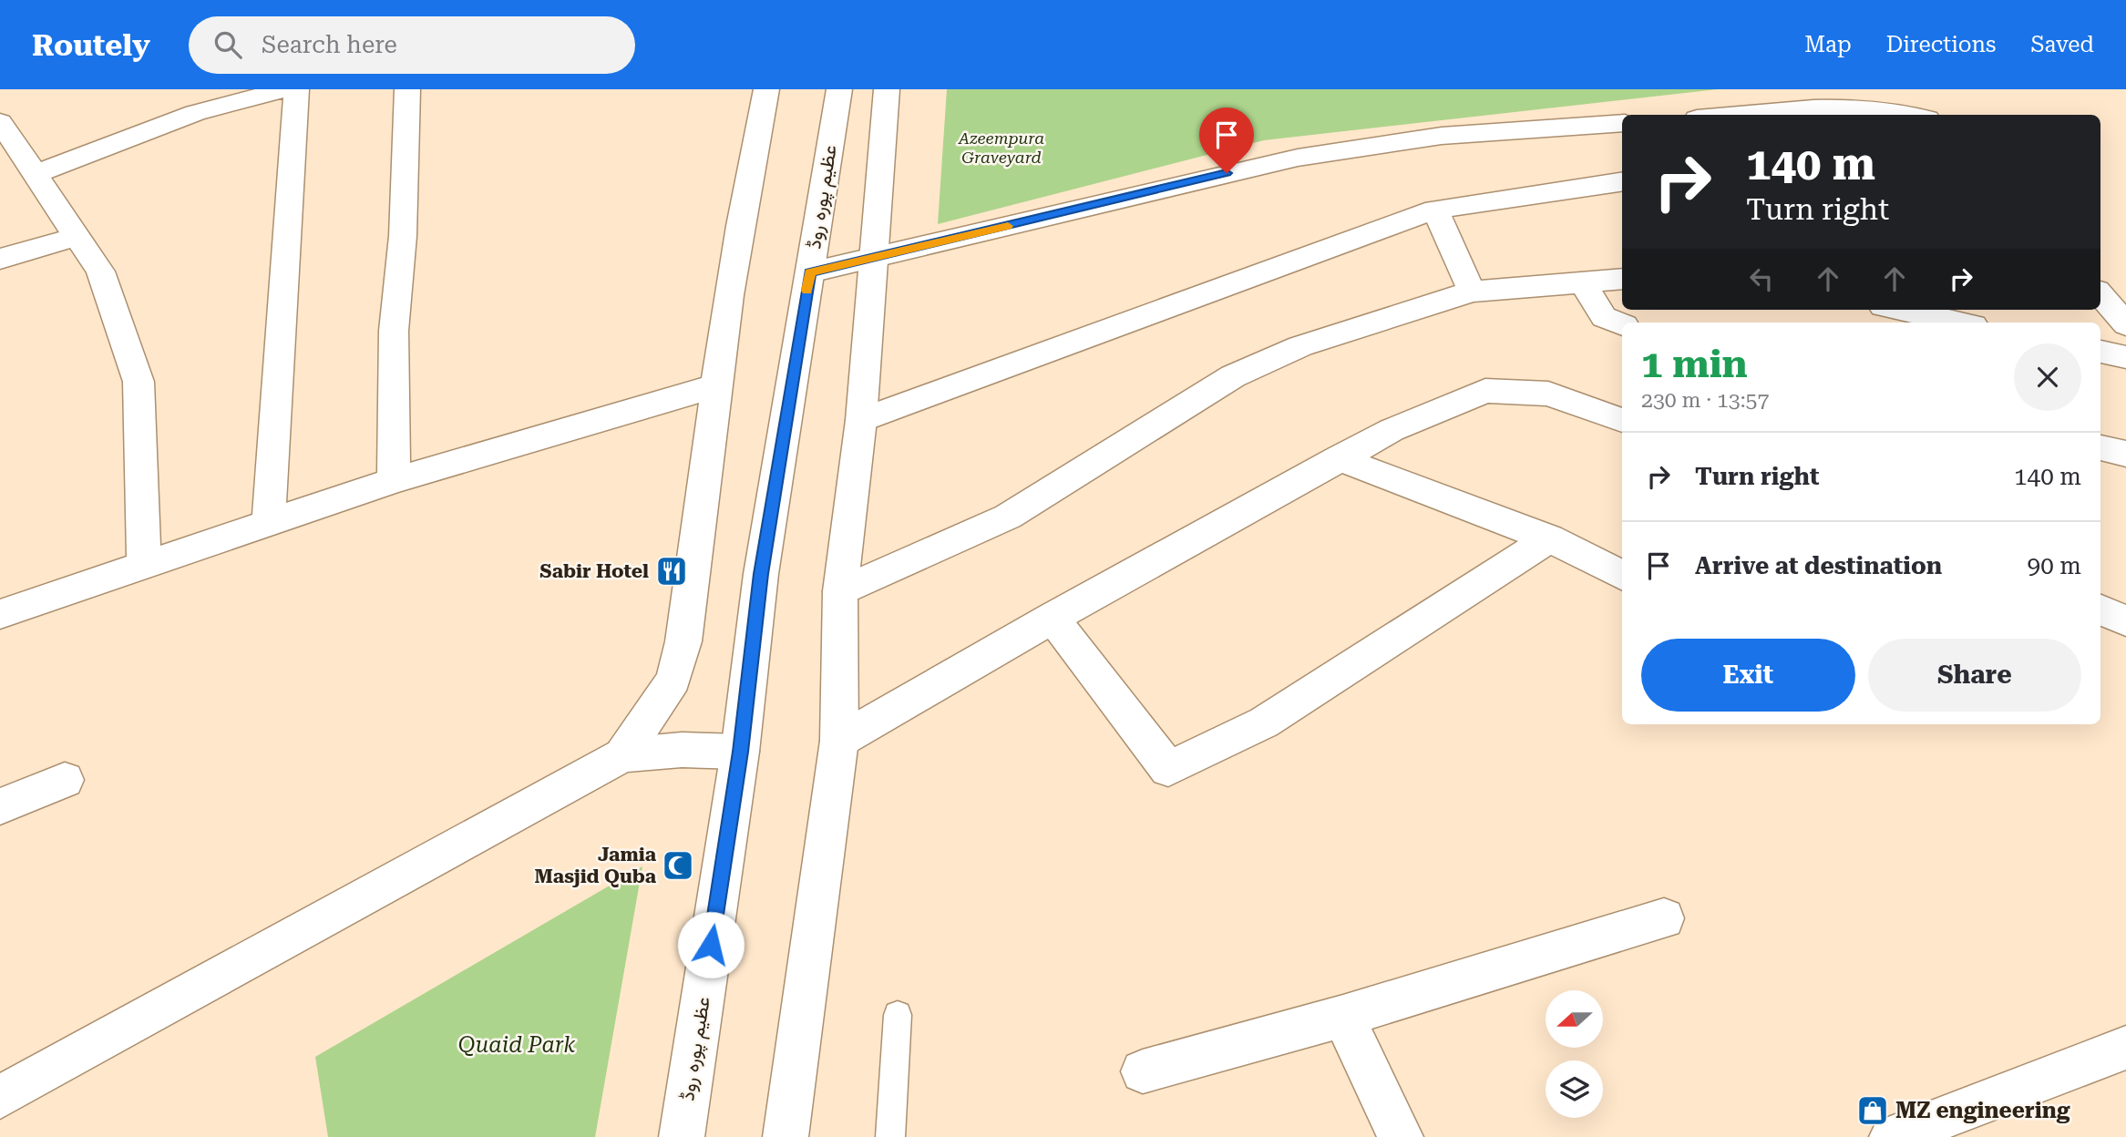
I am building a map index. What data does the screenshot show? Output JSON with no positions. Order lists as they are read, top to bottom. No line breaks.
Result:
{"streets":{"street":["عظیم پورہ روڈ"]},"parks":["Azeempura Graveyard","Quaid Park"],"places":{"restaurant":["Sabir Hotel"],"mosque":["Jamia Masjid Quba"],"shop":["MZ engineering"]},"north":"left","page":{"header":"Routely","search":"Search here","nav":["Map","Directions","Saved"],"turn":["140 m","Turn right"],"heading":["1 min","230 m · 13:57"],"list":[{"name":"Turn right","value":"140 m"},{"name":"Arrive at destination","value":"90 m"}],"buttons":["Exit","Share"]}}
